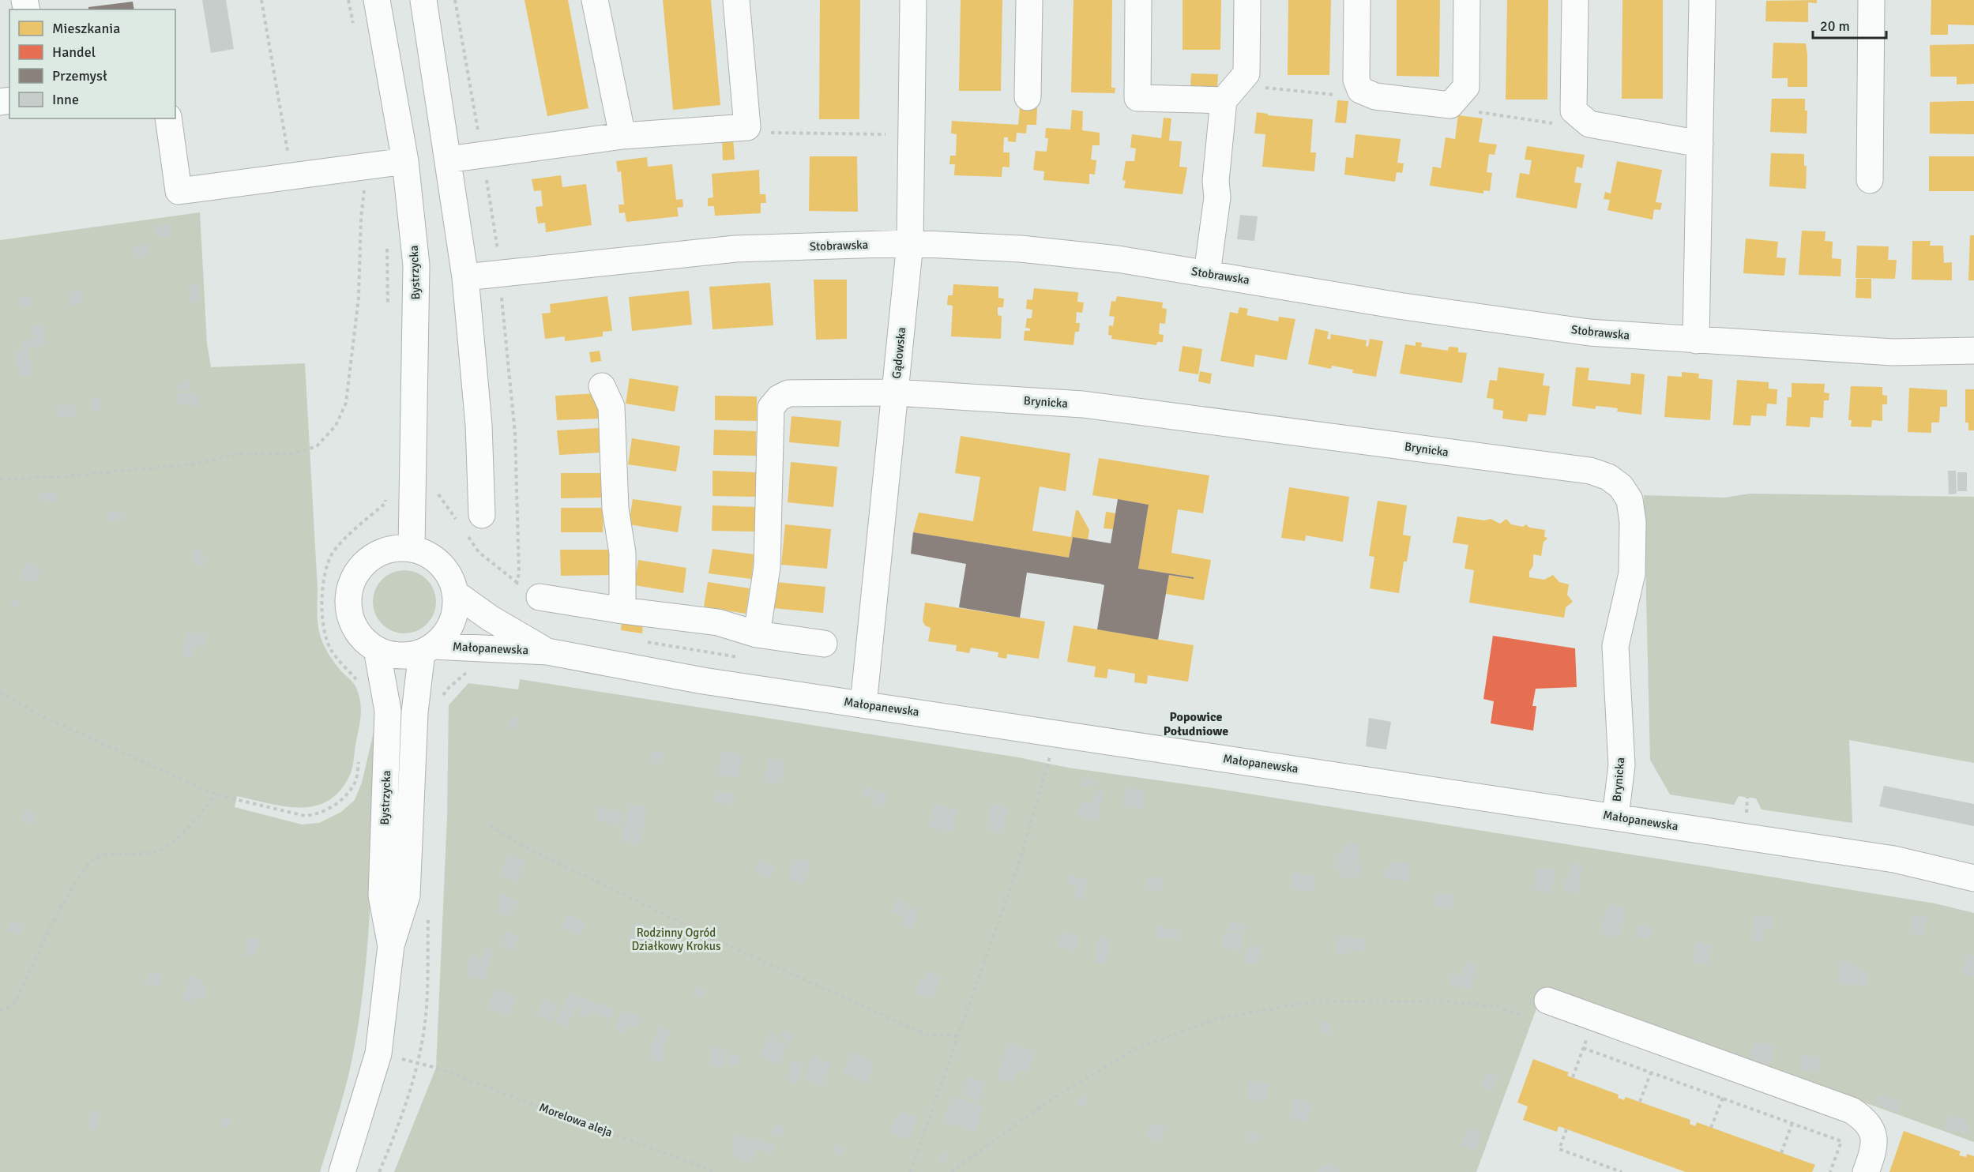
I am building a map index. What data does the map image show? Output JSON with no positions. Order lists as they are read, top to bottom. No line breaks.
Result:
{"streets":{"street":["Stobrawska","Bystrzycka","Gądowska","Brynicka","Małopanewska"],"path":["Morelowa aleja"]},"crossings":[["Stobrawska","Gądowska"],["Bystrzycka","Małopanewska"],["Bystrzycka","Morelowa aleja"],["Gądowska","Brynicka"],["Gądowska","Małopanewska"],["Brynicka","Małopanewska"]],"districts":["Popowice Południowe"],"parks":["Rodzinny Ogród Działkowy Krokus"],"legend":["Mieszkania","Handel","Przemysł","Inne"],"scale_bar":"20 m"}
